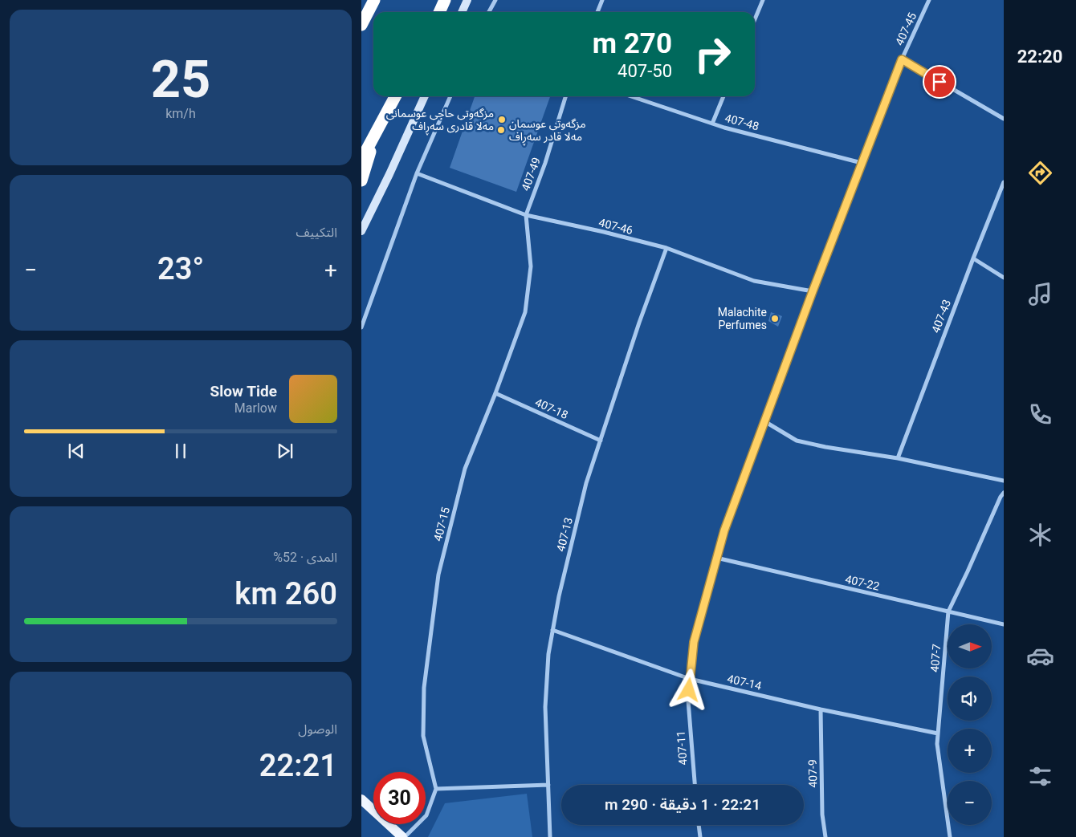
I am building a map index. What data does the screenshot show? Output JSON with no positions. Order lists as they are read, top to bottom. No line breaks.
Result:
{"streets":{"street":["407-45","407-48","407-49","407-46","407-43","407-18","407-15","407-13","407-22","407-7","407-14","407-11","407-9"]},"crossings":[["407-45","407-48"],["407-45","407-46"],["407-45","407-22"],["407-45","407-14"],["407-45","407-11"],["407-49","407-46"],["407-49","407-15"],["407-46","407-15"],["407-46","407-13"],["407-18","407-15"],["407-18","407-13"],["407-13","407-14"],["407-22","407-7"],["407-7","407-14"],["407-14","407-11"],["407-14","407-9"]],"places":["مزگەوتی حاجی عوسمانی مەلا قادری سەڕاف","مزگەوتی عوسمان مەلا قادر سەڕاف","Malachite Perfumes"],"north":"right","page":{"tabs":"22:20","tile":[["25","km/h"],"التكييف",["المدى · 52%","260 km"],["الوصول","22:21"]],"turn":["270 m","407-50"],"heat":["−","23°","+"],"song":["Slow Tide","Marlow"],"map_buttons":["+","−"],"limit":"30","trip":"22:21 · 1 دقيقة · 290 m"}}
